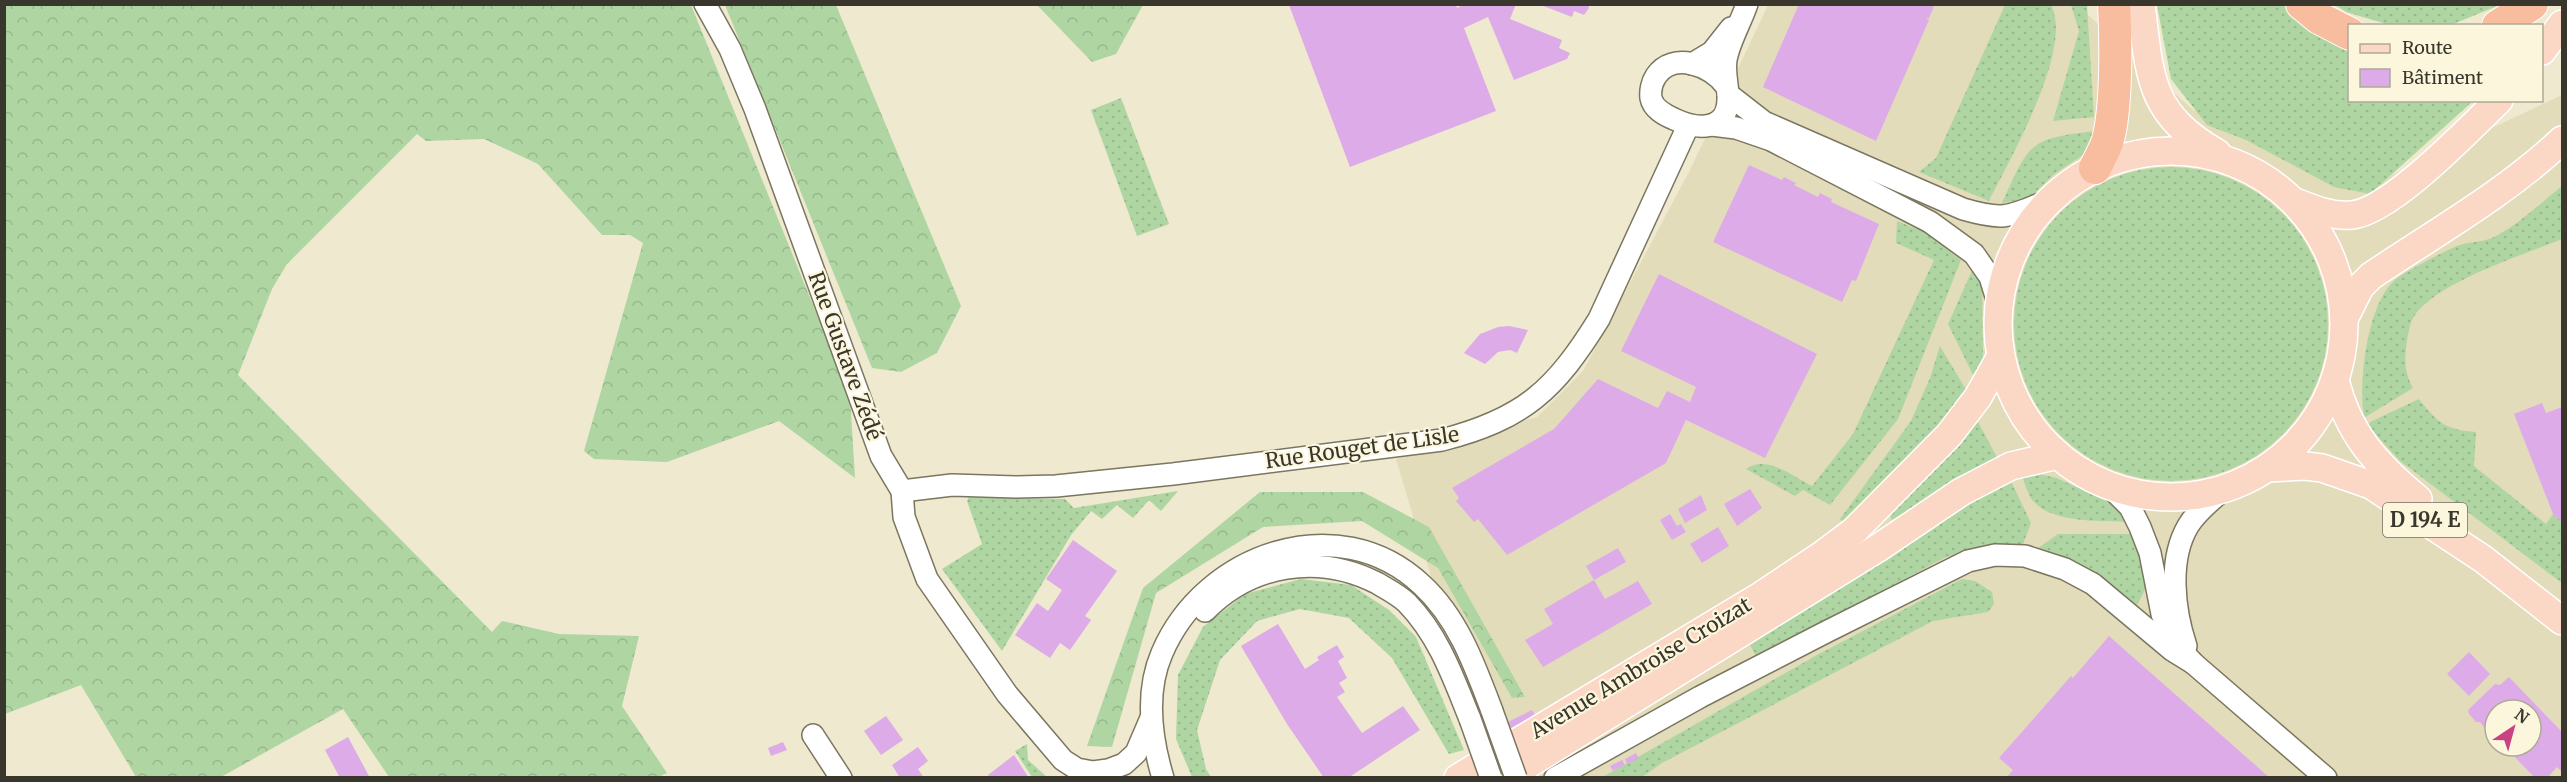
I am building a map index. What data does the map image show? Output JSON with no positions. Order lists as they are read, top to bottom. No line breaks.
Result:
{"streets":{"main road":["D 194 E","Avenue Ambroise Croizat"],"street":["Rue Gustave Zédé","Rue Rouget de Lisle"]},"crossings":[["Rue Gustave Zédé","Rue Rouget de Lisle"]],"legend":["Route","Bâtiment"],"north":"top right"}
